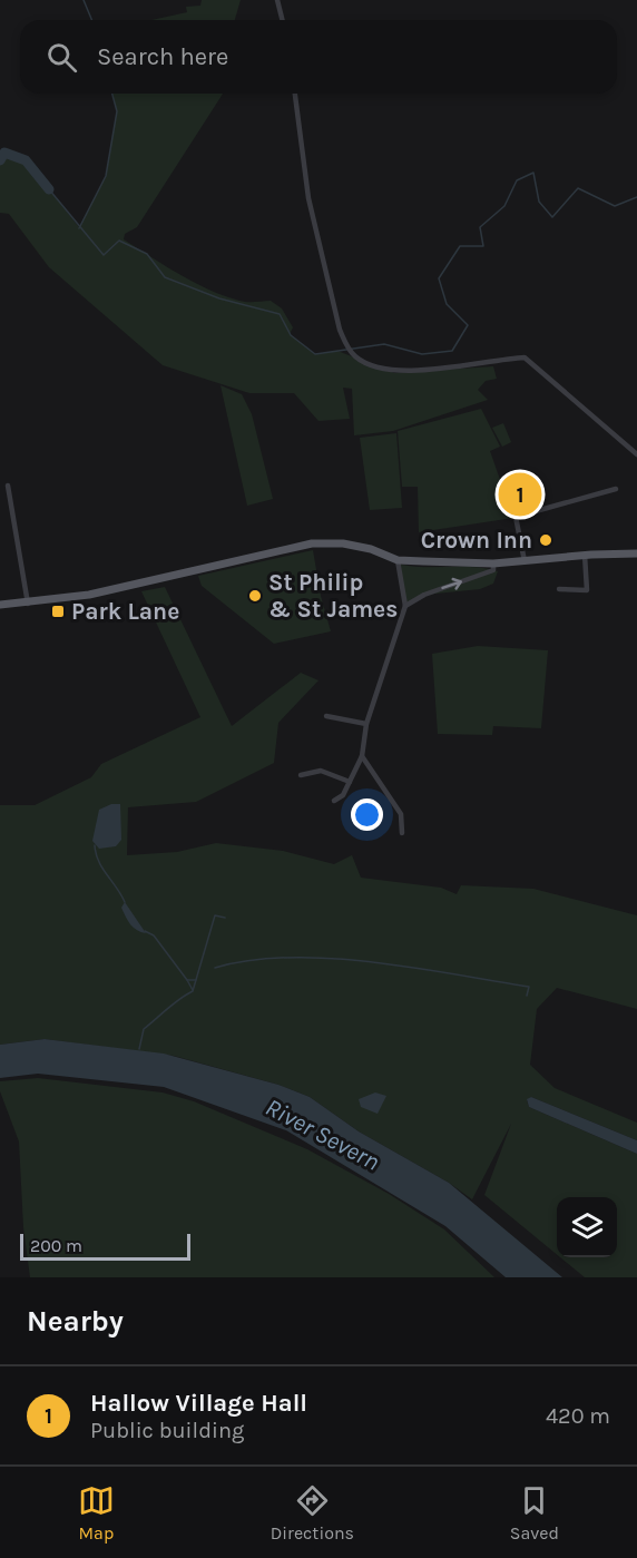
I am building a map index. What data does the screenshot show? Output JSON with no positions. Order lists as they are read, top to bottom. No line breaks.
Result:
{"water":["River Severn"],"places":{"other":["Crown Inn","St Philip & St James"],"transit":["Park Lane"]},"scale_bar":"200 m","page":{"search":"Search here","pins":"1","scale":"200 m","heading":"Nearby","list":[{"mark":"1","name":"Hallow Village Hall","note":"Public building","value":"420 m"}],"nav":["Map","Directions","Saved"]}}
